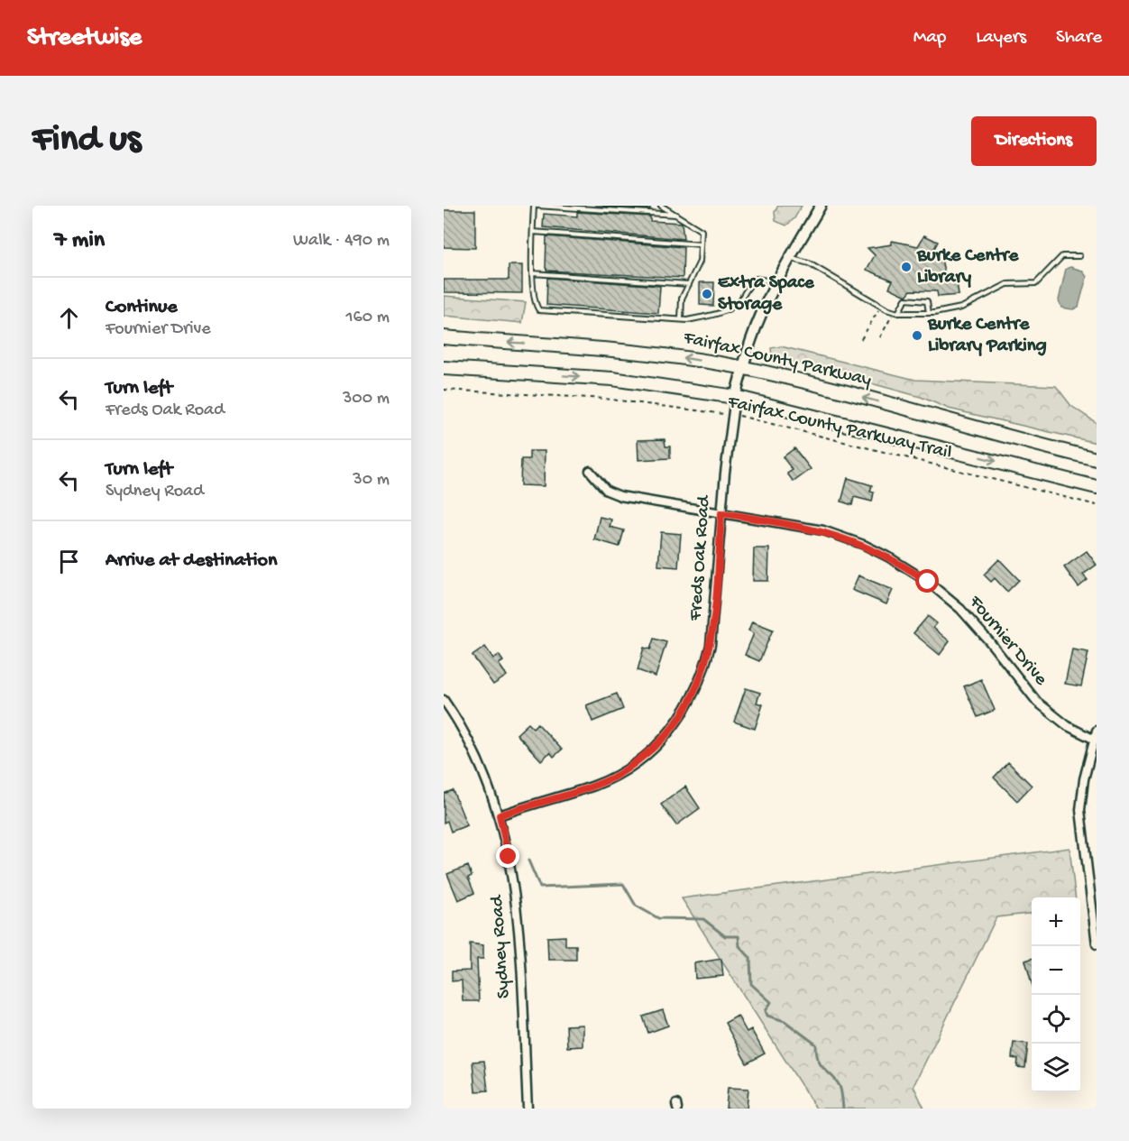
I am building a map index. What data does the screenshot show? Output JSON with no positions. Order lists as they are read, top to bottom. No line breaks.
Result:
{"streets":{"highway":["Fairfax County Parkway"],"street":["Freds Oak Road","Fournier Drive","Sydney Road"],"path":["Fairfax County Parkway Trail"]},"crossings":[["Fairfax County Parkway","Freds Oak Road"],["Fairfax County Parkway Trail","Freds Oak Road"],["Freds Oak Road","Fournier Drive"],["Freds Oak Road","Sydney Road"]],"places":["Burke Centre Library","Extra Space Storage","Burke Centre Library Parking"],"page":{"header":"Streetwise","nav":["Map","Layers","Share"],"buttons":"Directions","title":"Find us","heading":["7 min","Walk · 490 m"],"list":[["Continue","Fournier Drive","160 m"],["Turn left","Freds Oak Road","300 m"],["Turn left","Sydney Road","30 m"],"Arrive at destination"],"map_buttons":["+","−"]}}
